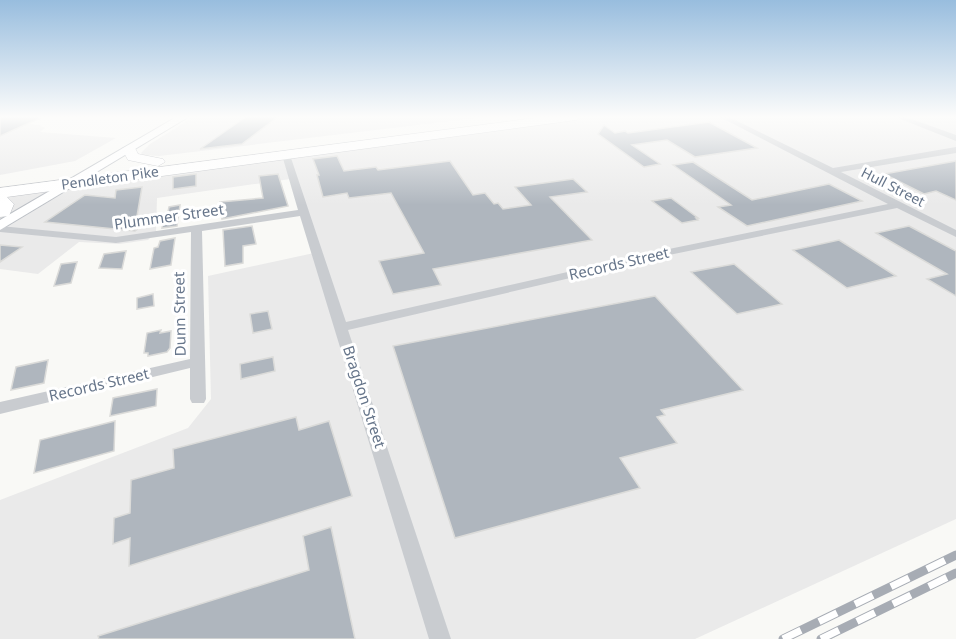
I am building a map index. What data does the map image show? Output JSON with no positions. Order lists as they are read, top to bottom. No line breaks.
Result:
{"streets":{"main road":["Pendleton Pike"],"street":["Hull Street","Plummer Street","Records Street","Dunn Street","Bragdon Street"]},"crossings":[["Pendleton Pike","Bragdon Street"],["Hull Street","Records Street"],["Plummer Street","Dunn Street"],["Plummer Street","Bragdon Street"],["Records Street","Dunn Street"],["Records Street","Bragdon Street"]]}
